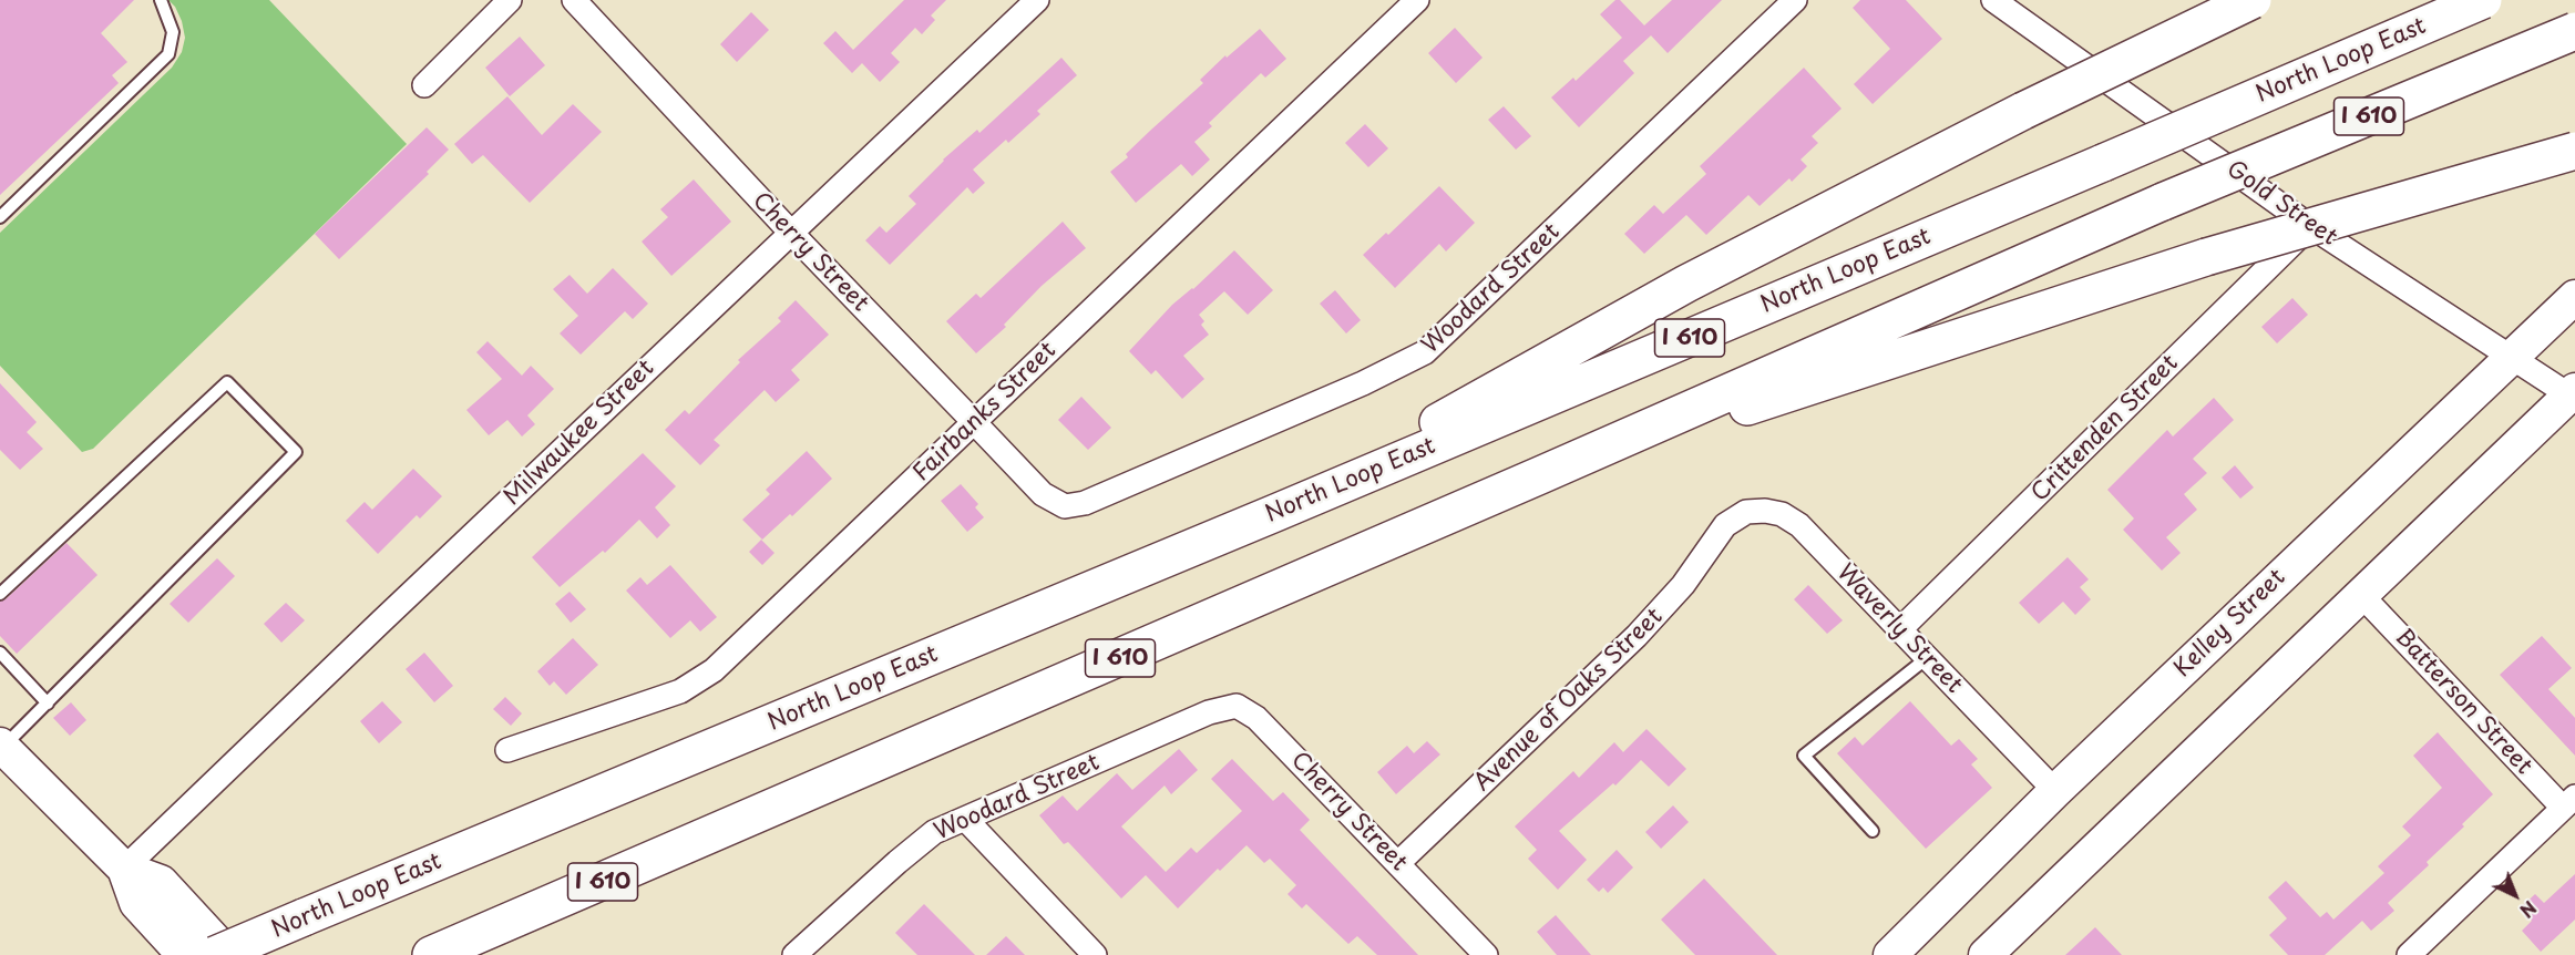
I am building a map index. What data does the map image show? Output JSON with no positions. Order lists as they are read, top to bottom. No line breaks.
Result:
{"streets":{"highway":["North Loop East","I 610"],"main road":["Kelley Street"],"street":["Gold Street","Cherry Street","Woodard Street","Fairbanks Street","Crittenden Street","Milwaukee Street","Waverly Street","Avenue of Oaks Street","Batterson Street"]},"crossings":[["Gold Street","Crittenden Street"],["Gold Street","Kelley Street"],["Cherry Street","Woodard Street"],["Cherry Street","Fairbanks Street"],["Cherry Street","Milwaukee Street"],["Cherry Street","Avenue of Oaks Street"],["Crittenden Street","Waverly Street"],["Kelley Street","Waverly Street"],["Waverly Street","Avenue of Oaks Street"]],"north":"bottom right"}
